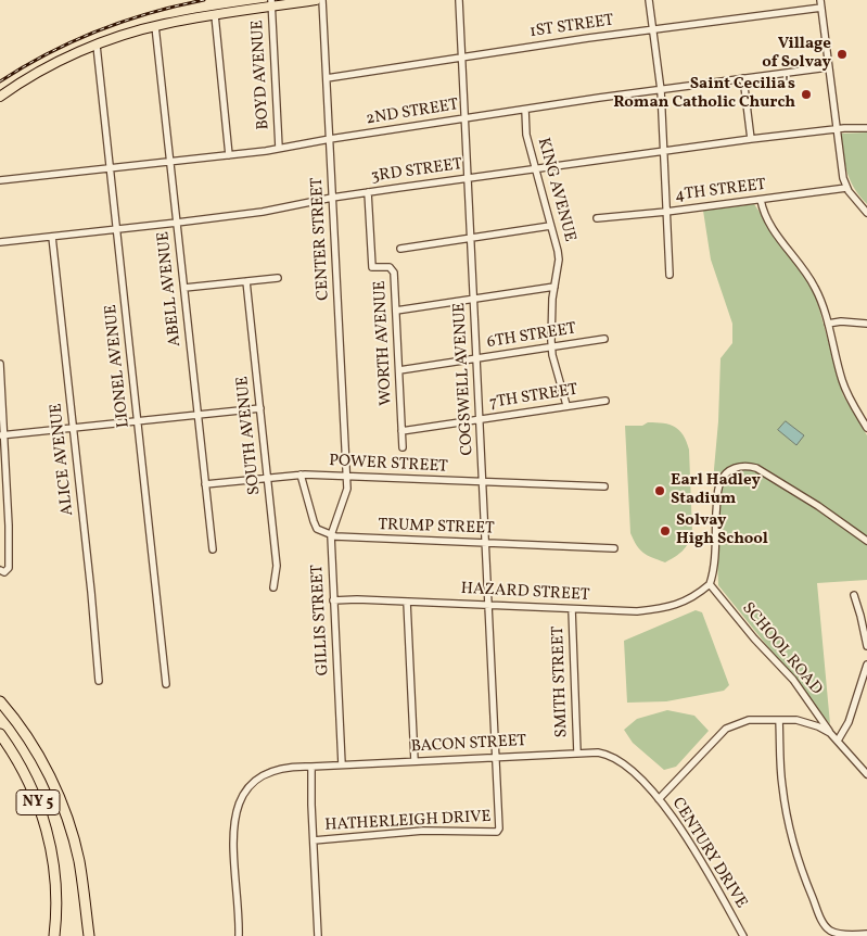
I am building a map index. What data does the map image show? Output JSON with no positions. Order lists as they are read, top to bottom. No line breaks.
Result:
{"streets":{"highway":["NY 5"],"street":["1ST STREET","BOYD AVENUE","2ND STREET","3RD STREET","KING AVENUE","4TH STREET","CENTER STREET","ABELL AVENUE","6TH STREET","WORTH AVENUE","LIONEL AVENUE","COGSWELL AVENUE","7TH STREET","SOUTH AVENUE","ALICE AVENUE","POWER STREET","TRUMP STREET","HAZARD STREET","GILLIS STREET","SCHOOL ROAD","SMITH STREET","BACON STREET","HATHERLEIGH DRIVE","CENTURY DRIVE"]},"crossings":[["1ST STREET","CENTER STREET"],["1ST STREET","COGSWELL AVENUE"],["BOYD AVENUE","2ND STREET"],["2ND STREET","KING AVENUE"],["2ND STREET","CENTER STREET"],["2ND STREET","ABELL AVENUE"],["2ND STREET","LIONEL AVENUE"],["2ND STREET","COGSWELL AVENUE"],["3RD STREET","KING AVENUE"],["3RD STREET","CENTER STREET"],["3RD STREET","ABELL AVENUE"],["3RD STREET","WORTH AVENUE"],["3RD STREET","LIONEL AVENUE"],["3RD STREET","COGSWELL AVENUE"],["3RD STREET","ALICE AVENUE"],["KING AVENUE","6TH STREET"],["KING AVENUE","7TH STREET"],["CENTER STREET","POWER STREET"],["CENTER STREET","GILLIS STREET"],["ABELL AVENUE","POWER STREET"],["6TH STREET","WORTH AVENUE"],["6TH STREET","COGSWELL AVENUE"],["WORTH AVENUE","7TH STREET"],["COGSWELL AVENUE","7TH STREET"],["COGSWELL AVENUE","POWER STREET"],["COGSWELL AVENUE","TRUMP STREET"],["COGSWELL AVENUE","HAZARD STREET"],["COGSWELL AVENUE","BACON STREET"],["COGSWELL AVENUE","HATHERLEIGH DRIVE"],["SOUTH AVENUE","POWER STREET"],["POWER STREET","GILLIS STREET"],["TRUMP STREET","GILLIS STREET"],["HAZARD STREET","GILLIS STREET"],["HAZARD STREET","SCHOOL ROAD"],["HAZARD STREET","SMITH STREET"],["GILLIS STREET","BACON STREET"],["SMITH STREET","BACON STREET"],["BACON STREET","CENTURY DRIVE"]],"places":["Village of Solvay","Saint Cecilia's Roman Catholic Church","Earl Hadley Stadium","Solvay High School"]}
